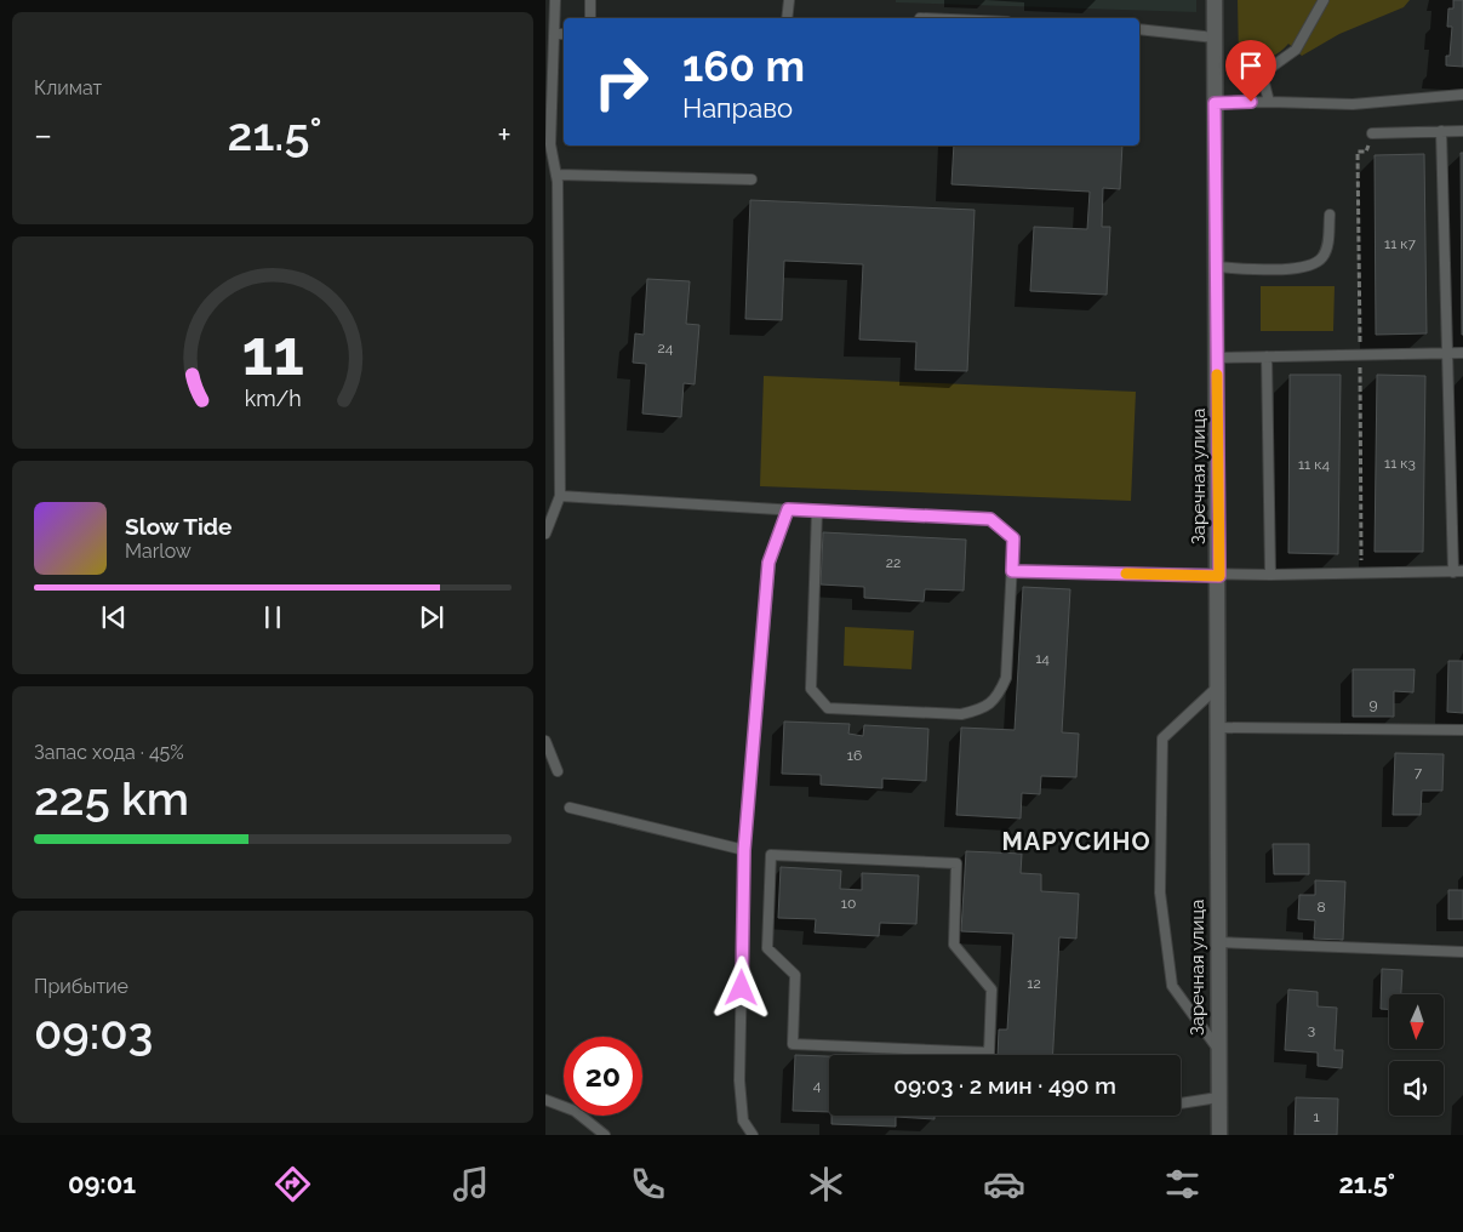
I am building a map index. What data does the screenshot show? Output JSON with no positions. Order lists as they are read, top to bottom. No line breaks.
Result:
{"streets":{"street":["Заречная улица"]},"districts":["МАРУСИНО"],"house_numbers":["11 к7","24","11 к3","11 к4","22","14","9","16","7","10","8","12","3","4","1"],"north":"bottom","page":{"tile":["Климат",["Запас хода · 45%","225 km"],["Прибытие","09:03"]],"turn":["160 m","Направо"],"heat":["−","21.5°","+"],"song":["Slow Tide","Marlow"],"limit":"20","trip":"09:03 · 2 мин · 490 m","tabs":["09:01","21.5°"],"gauge":["11","km/h"]}}
